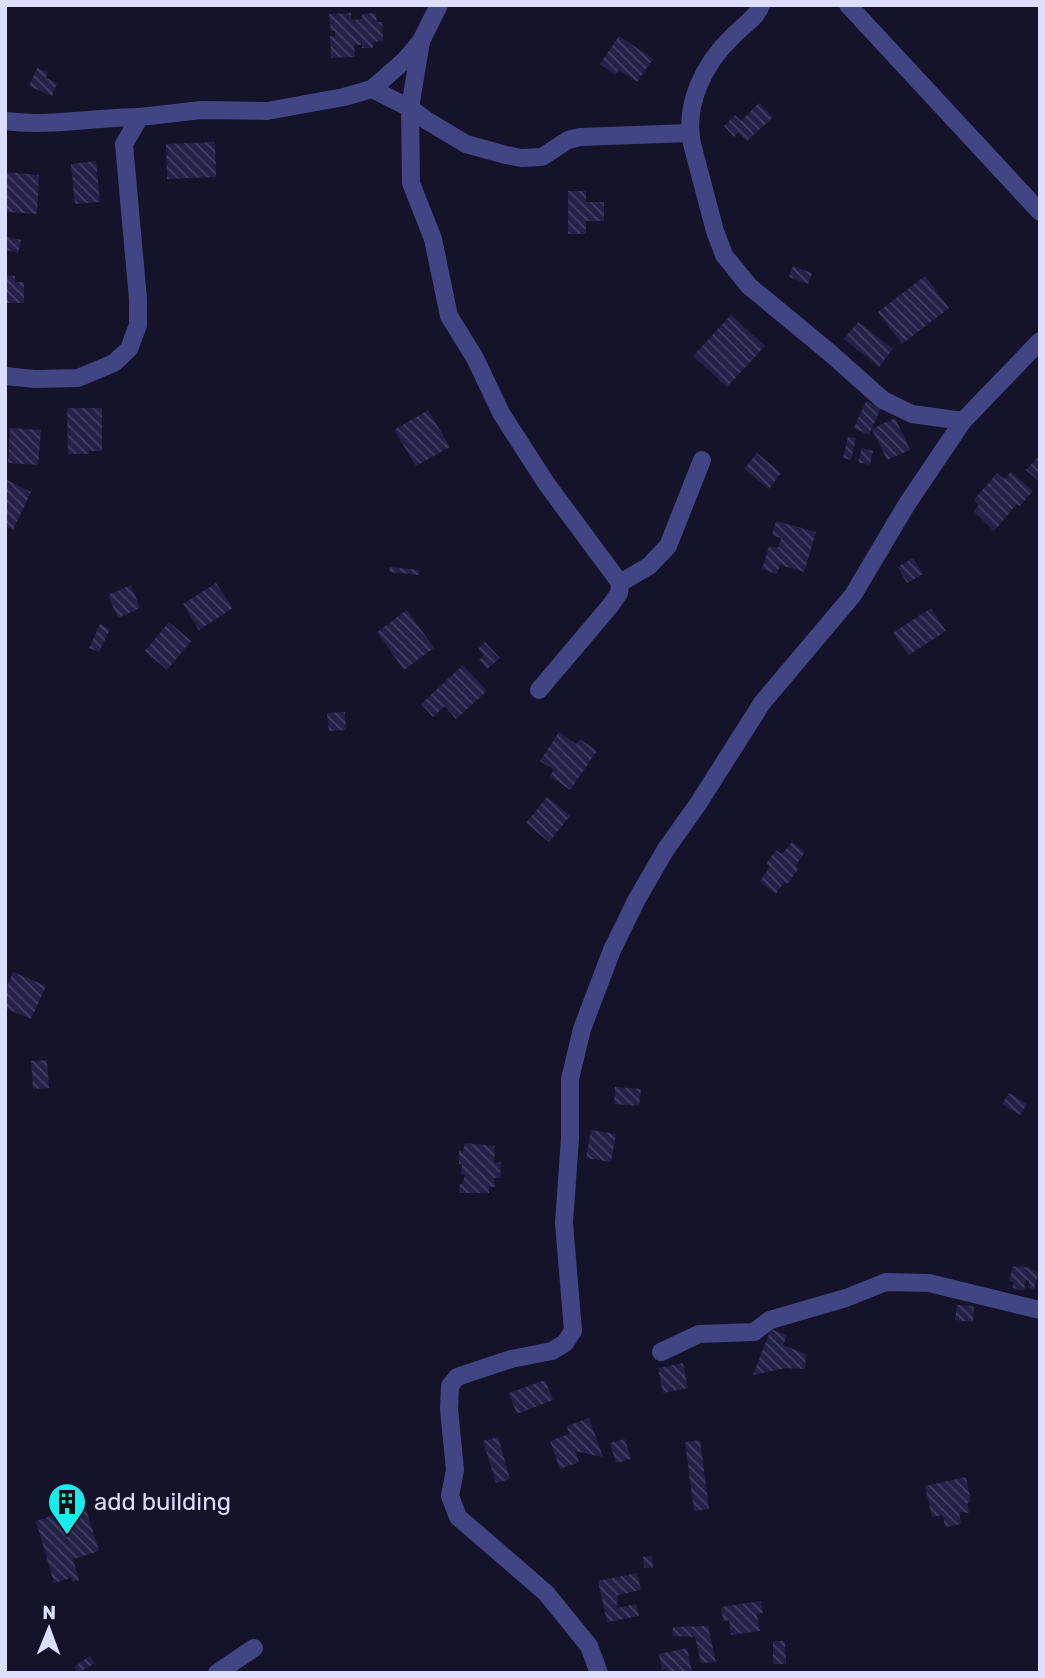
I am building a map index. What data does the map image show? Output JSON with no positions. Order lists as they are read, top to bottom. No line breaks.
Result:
{"places":{"building":["add building"]},"north":"top"}
